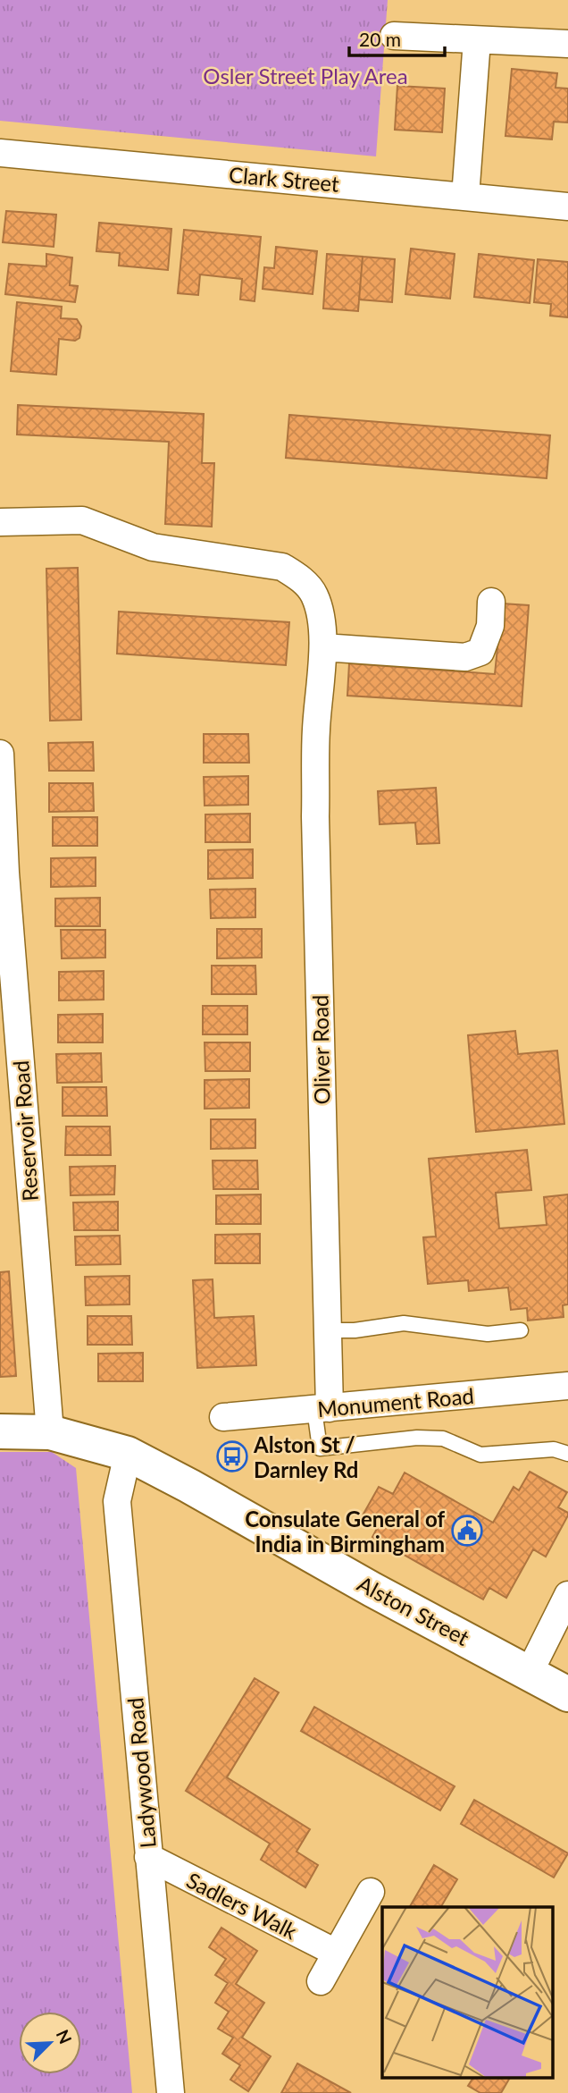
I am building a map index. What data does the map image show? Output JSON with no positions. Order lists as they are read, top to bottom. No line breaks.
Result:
{"streets":{"main road":["Alston Street"],"street":["Clark Street","Oliver Road","Reservoir Road","Monument Road","Ladywood Road","Sadlers Walk"]},"crossings":[["Oliver Road","Monument Road"],["Alston Street","Ladywood Road"],["Ladywood Road","Sadlers Walk"]],"parks":["Osler Street Play Area"],"places":{"bus stop":["Alston St / Darnley Rd"],"public building":["Consulate General of India in Birmingham"]},"scale_bar":"20 m","north":"top right"}
